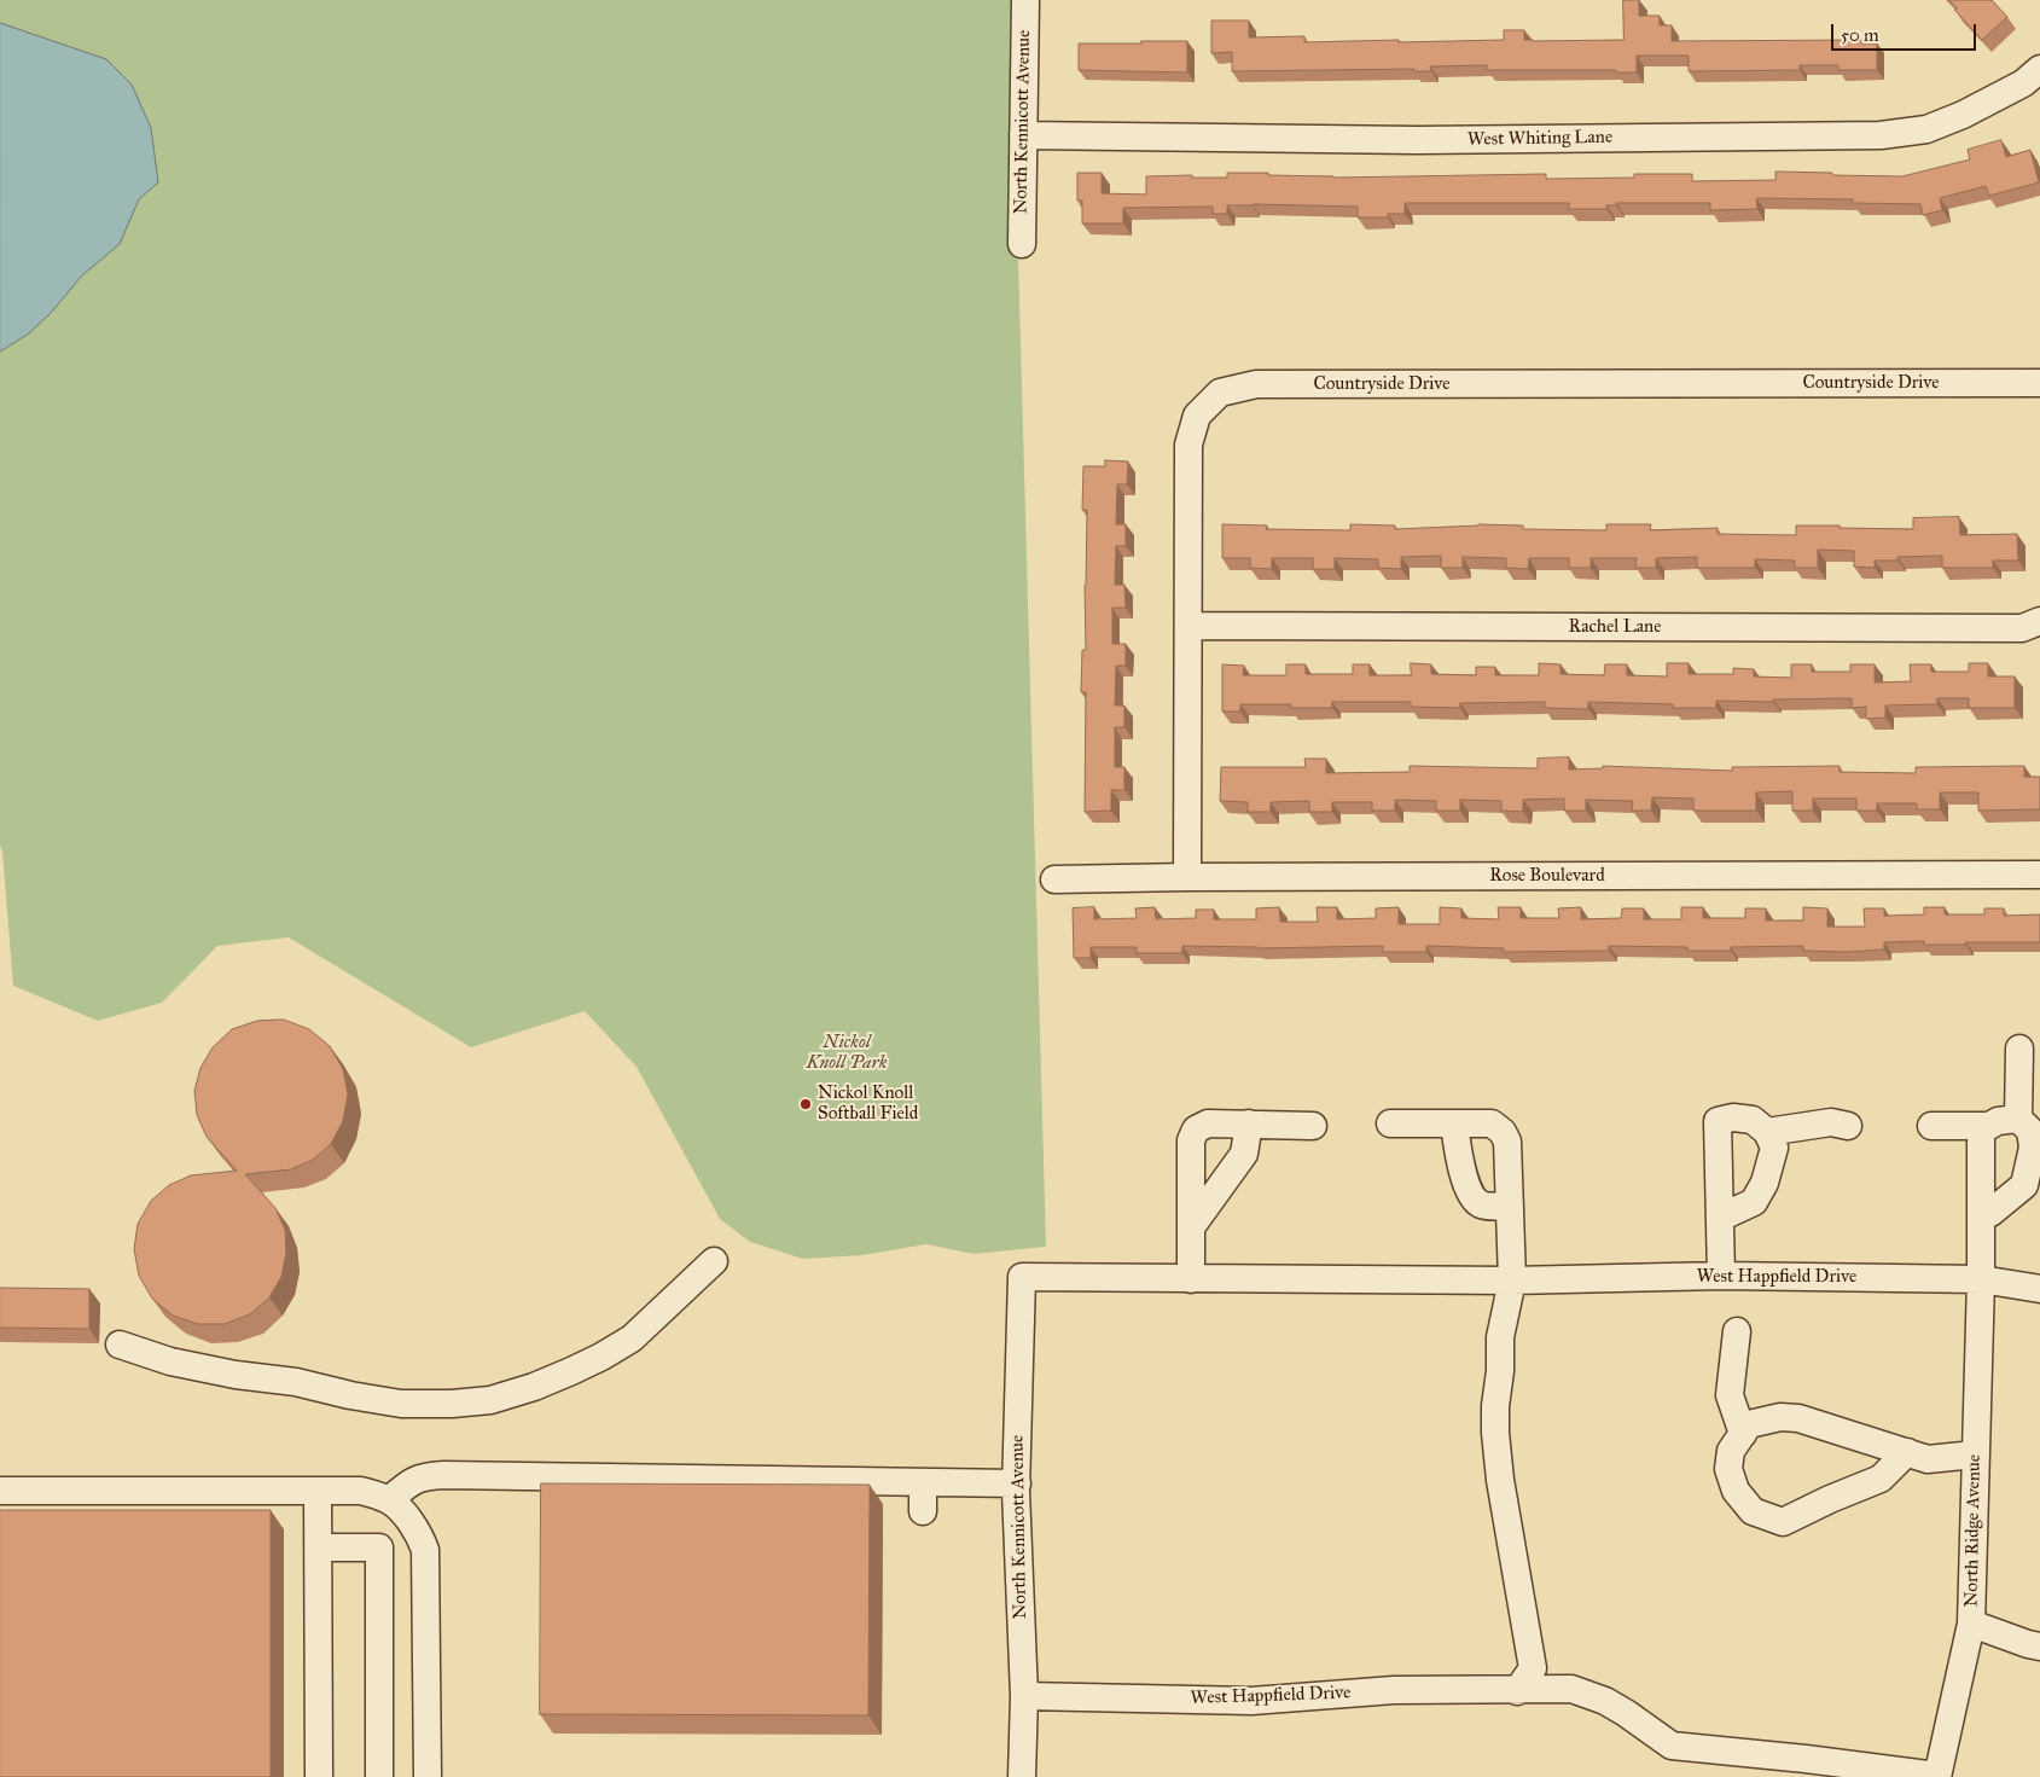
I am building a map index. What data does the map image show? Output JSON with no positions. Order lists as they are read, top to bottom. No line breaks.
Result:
{"streets":{"street":["North Kennicott Avenue","West Whiting Lane","Countryside Drive","Rachel Lane","Rose Boulevard","West Happfield Drive","North Ridge Avenue"]},"crossings":[["North Kennicott Avenue","West Whiting Lane"],["North Kennicott Avenue","West Happfield Drive"],["Countryside Drive","Rachel Lane"],["Countryside Drive","Rose Boulevard"],["West Happfield Drive","North Ridge Avenue"]],"parks":["Nickol Knoll Park"],"places":["Nickol Knoll Softball Field"],"scale_bar":"50 m"}
